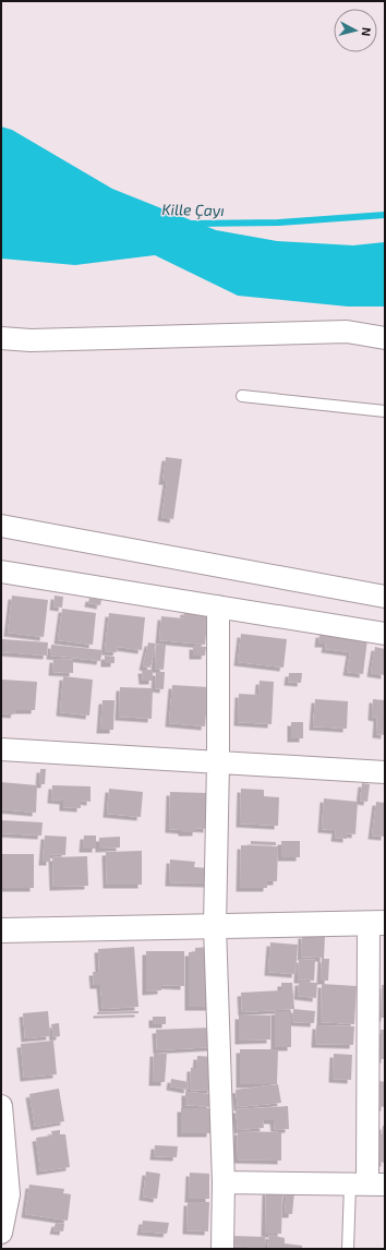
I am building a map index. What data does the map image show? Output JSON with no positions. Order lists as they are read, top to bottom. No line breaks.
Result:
{"water":["Kille Çayı"],"north":"right"}
